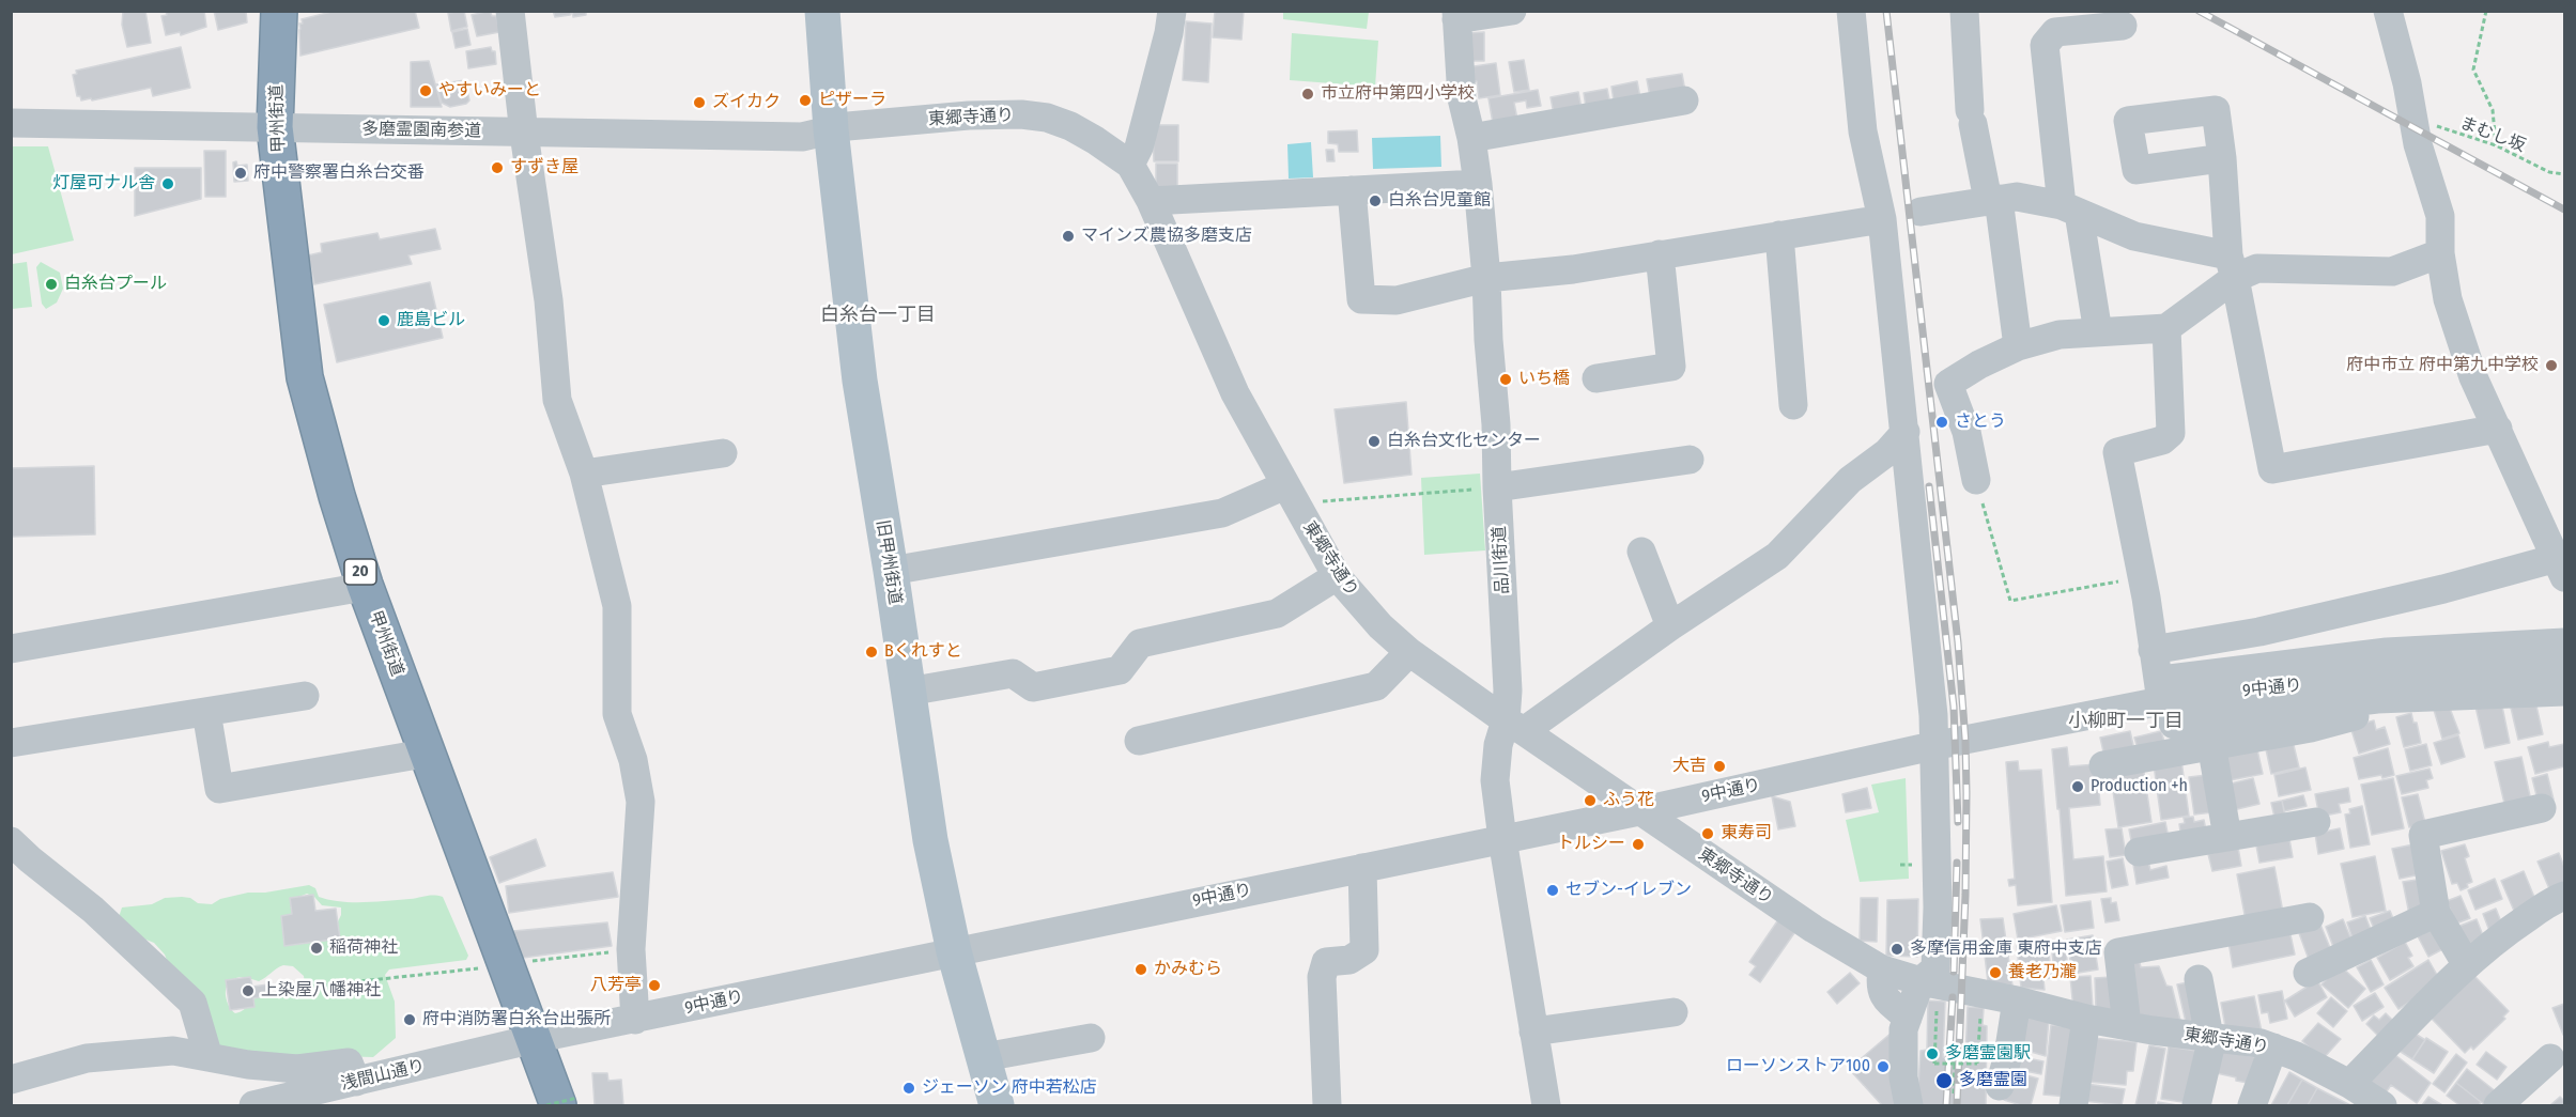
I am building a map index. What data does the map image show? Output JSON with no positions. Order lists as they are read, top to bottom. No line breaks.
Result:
{"streets":{"highway":["甲州街道","20"],"main road":["旧甲州街道"],"street":["東郷寺通り","多磨霊園南参道","品川街道","9中通り","浅間山通り"],"path":["まむし坂"]},"crossings":[["東郷寺通り","多磨霊園南参道"],["東郷寺通り","品川街道"],["東郷寺通り","旧甲州街道"],["東郷寺通り","9中通り"],["甲州街道","多磨霊園南参道"],["甲州街道","9中通り"],["甲州街道","浅間山通り"],["多磨霊園南参道","旧甲州街道"],["品川街道","9中通り"],["旧甲州街道","9中通り"],["9中通り","浅間山通り"]],"districts":["白糸台一丁目","小柳町一丁目"],"places":["やすいみーと","市立府中第四小学校","ピザーラ","ズイカク","すずき屋","府中警察署白糸台交番","灯屋可ナル舎","白糸台児童館","マインズ農協多磨支店","白糸台プール","鹿島ビル","府中市立 府中第九中学校","いち橋","さとう","白糸台文化センター","Bくれすと","大吉","Production +h","ふう花","東寿司","トルシー","セブン-イレブン","稲荷神社","多摩信用金庫 東府中支店","かみむら","養老乃瀧","八芳亭","上染屋八幡神社","府中消防署白糸台出張所","多磨霊園駅","ローソンストア100","多磨霊園","ジェーソン 府中若松店"]}
